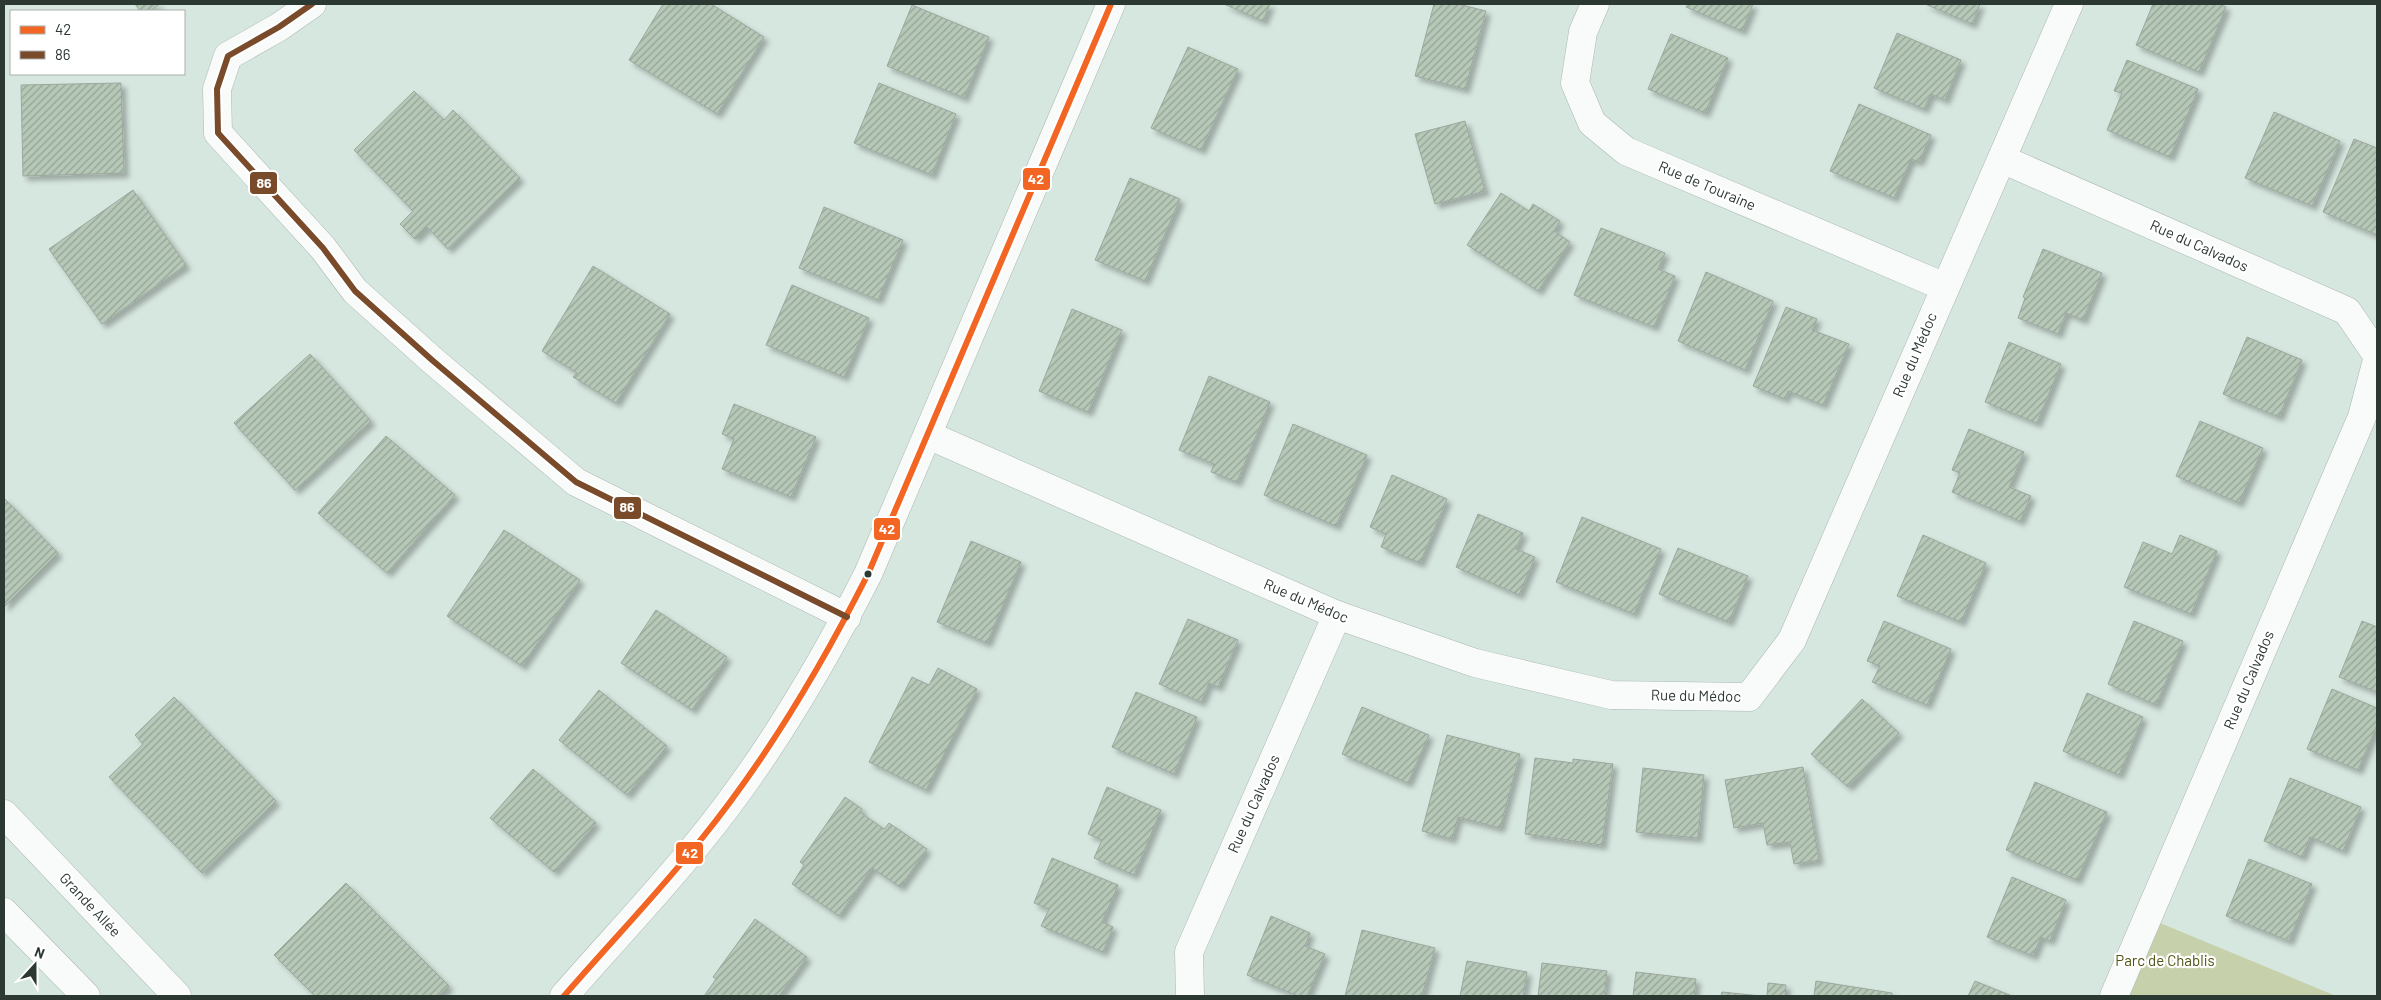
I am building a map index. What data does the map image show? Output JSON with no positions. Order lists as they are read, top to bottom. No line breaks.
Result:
{"streets":{"street":["Rue de Touraine","Rue du Calvados","Rue du Médoc","Grande Allée"]},"crossings":[["Rue de Touraine","Rue du Médoc"],["Rue du Calvados","Rue du Médoc"]],"parks":["Parc de Chablis"],"lines":["transit line 42","transit line 86"],"legend":["42","86"],"north":"top"}
